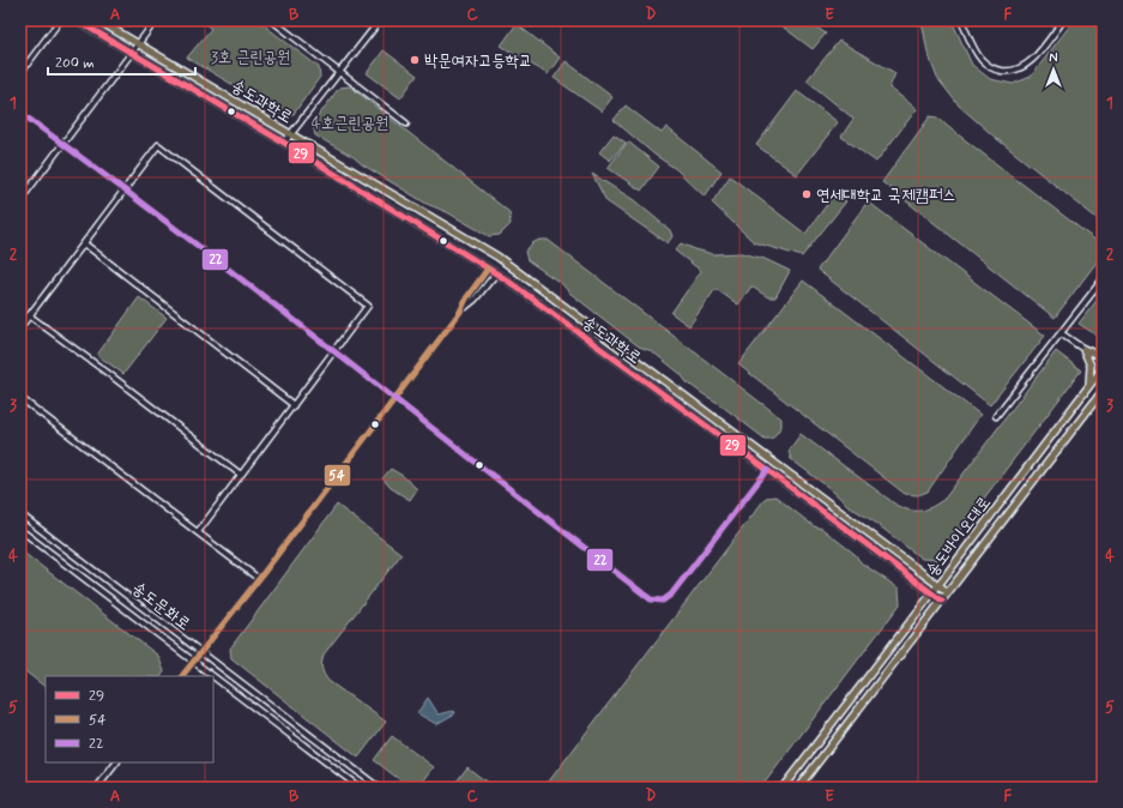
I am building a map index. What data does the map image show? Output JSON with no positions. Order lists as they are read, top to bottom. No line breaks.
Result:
{"streets":{"main road":["송도과학로","송도바이오대로"],"street":["송도문화로"]},"crossings":[["송도과학로","송도바이오대로"]],"parks":["3호 근린공원","4호근린공원"],"places":["박문여자고등학교","연세대학교 국제캠퍼스"],"lines":["transit line 29","transit line 22","transit line 54"],"legend":["29","54","22"],"scale_bar":"200 m","north":"top","grid":{"columns":["A","B","C","D","E","F"],"rows":["1","2","3","4","5"]}}
